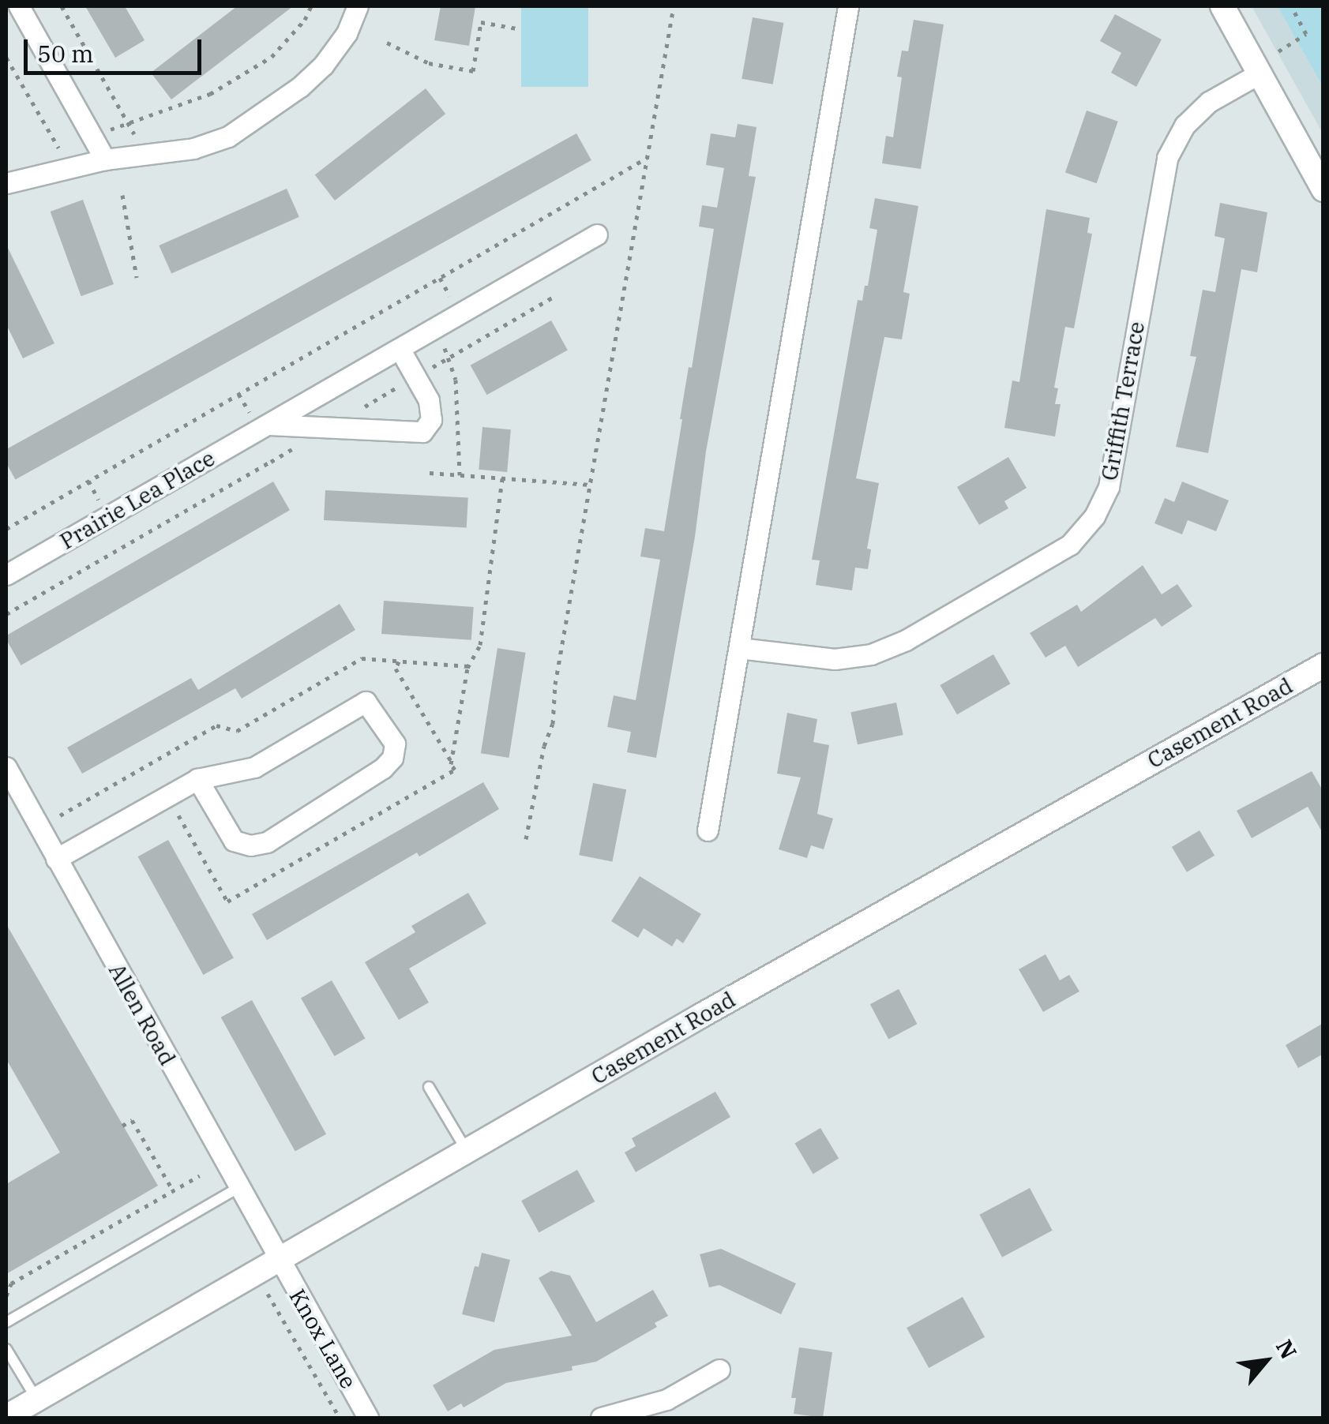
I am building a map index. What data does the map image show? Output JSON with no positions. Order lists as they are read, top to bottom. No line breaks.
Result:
{"streets":{"street":["Griffith Terrace","Prairie Lea Place","Casement Road","Allen Road","Knox Lane"]},"crossings":[["Casement Road","Allen Road"],["Casement Road","Knox Lane"],["Allen Road","Knox Lane"]],"scale_bar":"50 m","north":"top right"}
